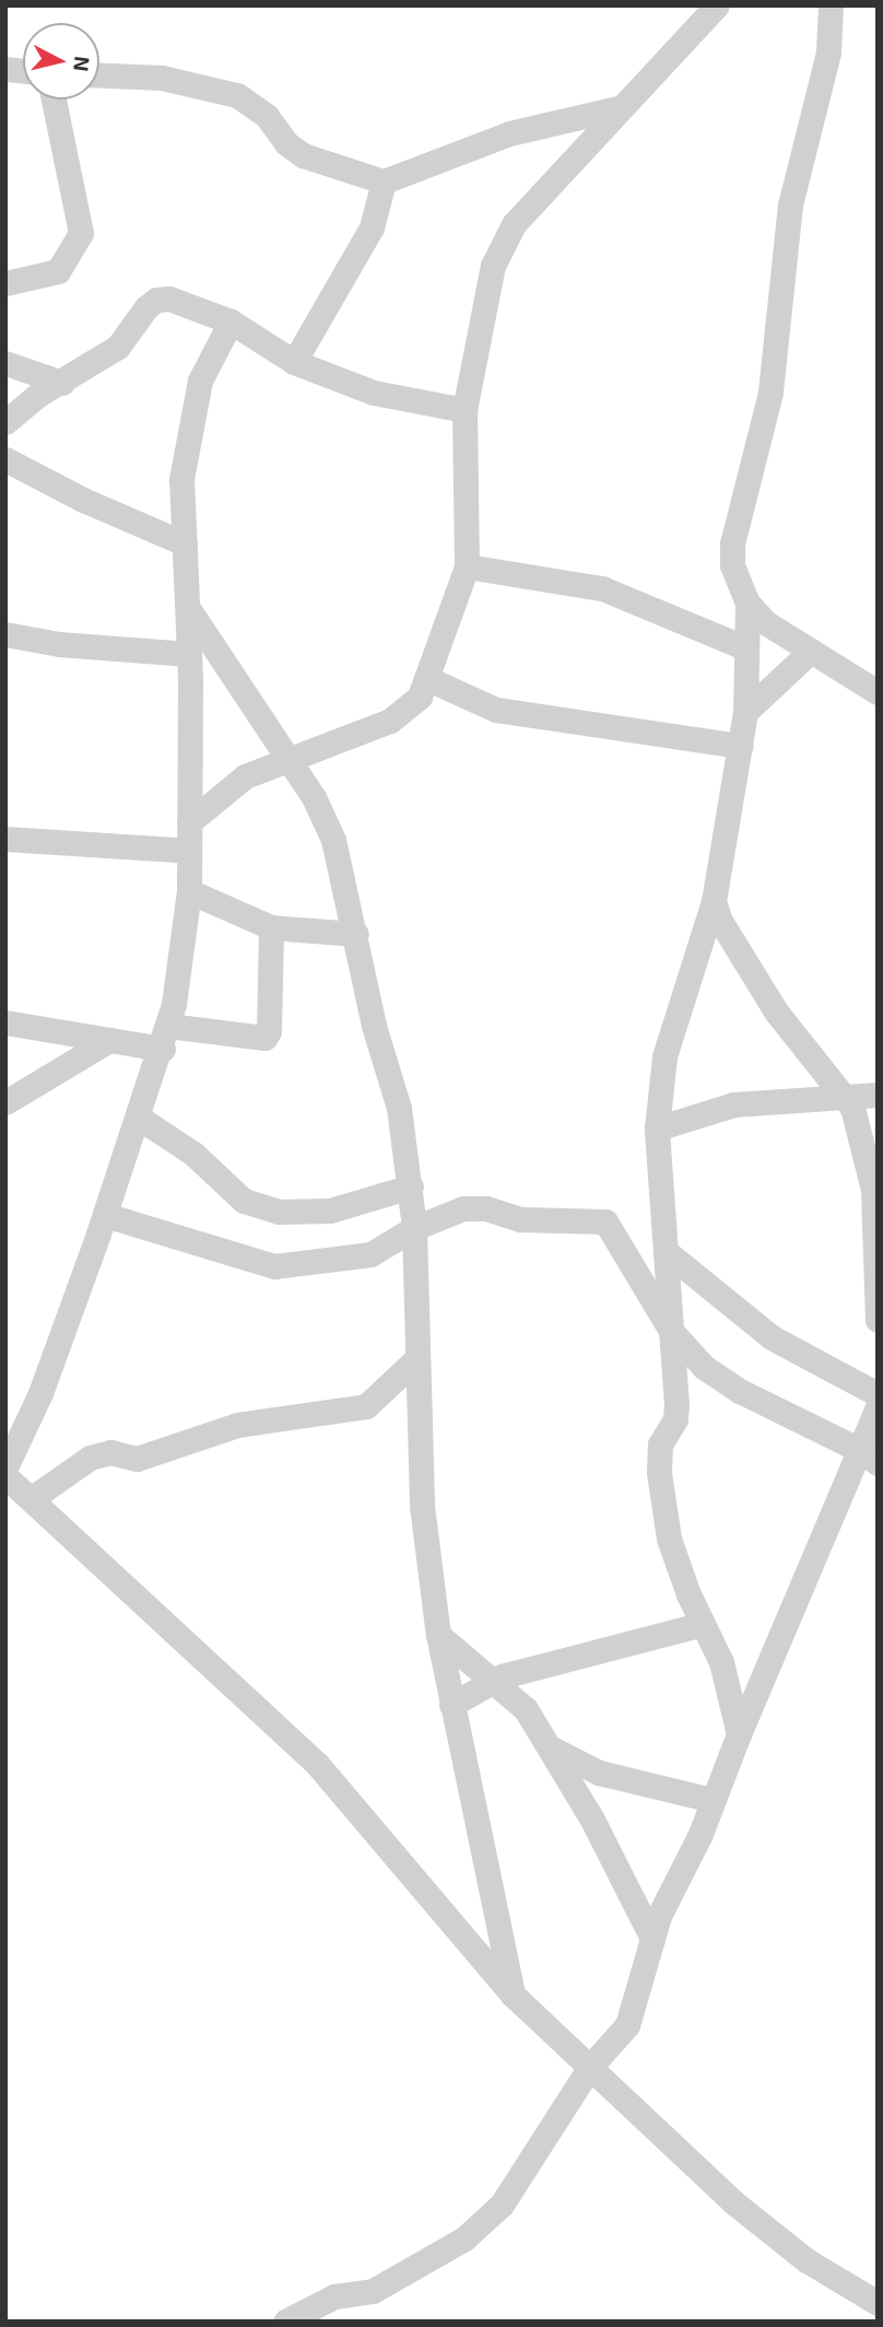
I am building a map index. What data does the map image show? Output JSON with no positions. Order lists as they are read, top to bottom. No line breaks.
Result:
{"north":"right"}
